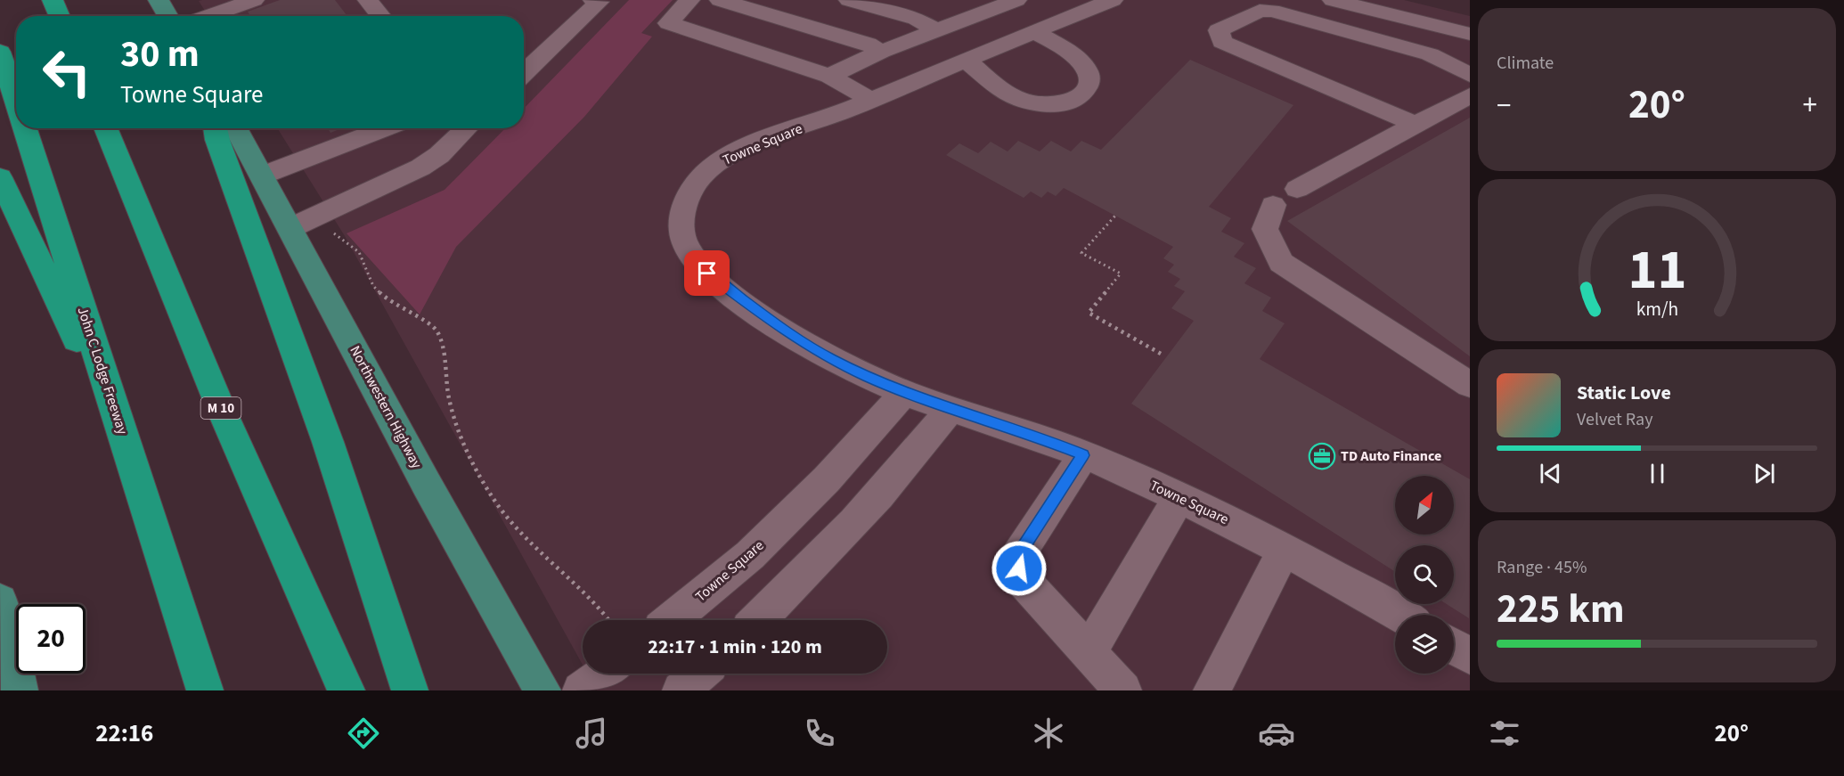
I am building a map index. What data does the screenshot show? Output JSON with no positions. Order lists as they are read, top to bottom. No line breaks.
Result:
{"streets":{"highway":["John C Lodge Freeway","M 10"],"main road":["Northwestern Highway"],"street":["Towne Square"]},"places":{"office":["TD Auto Finance"]},"north":"top right","page":{"tile":["Climate",["Range · 45%","225 km"]],"turn":["30 m","Towne Square"],"heat":["−","20°","+"],"song":["Static Love","Velvet Ray"],"limit":"20","trip":"22:17 · 1 min · 120 m","tabs":["22:16","20°"],"gauge":["11","km/h"]}}
